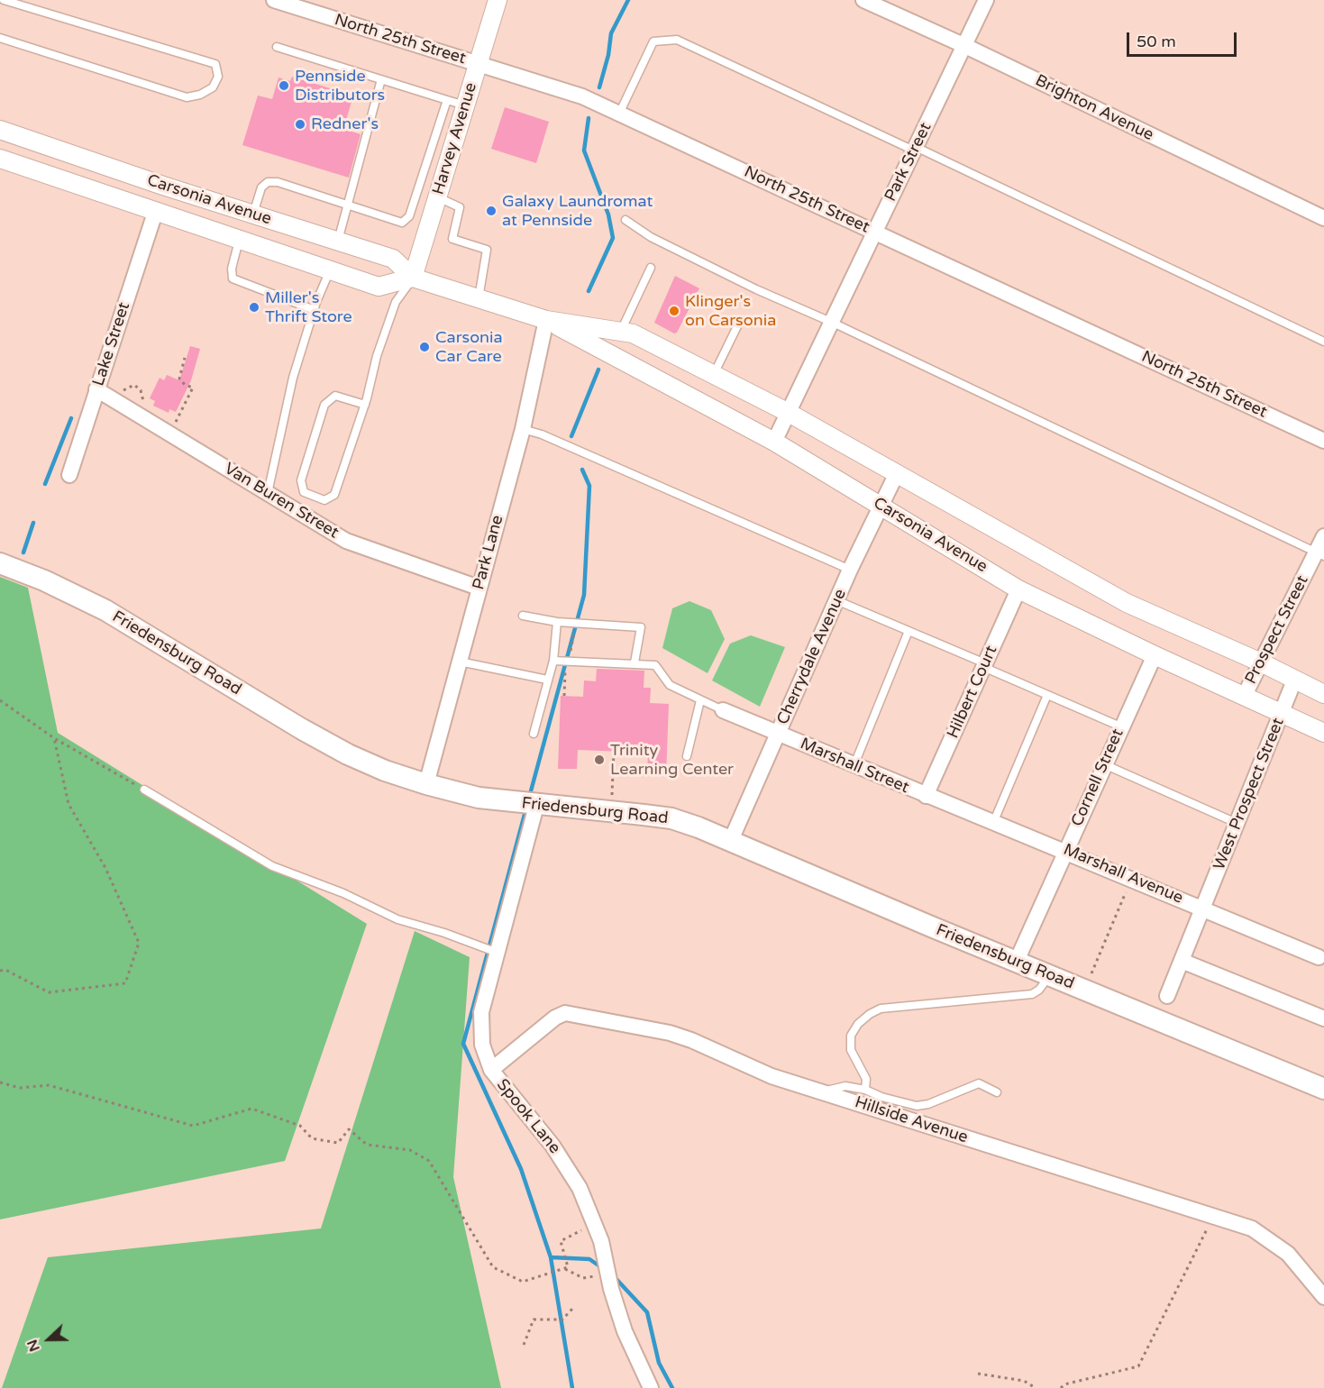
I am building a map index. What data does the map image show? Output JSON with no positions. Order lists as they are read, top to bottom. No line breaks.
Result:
{"streets":{"main road":["Friedensburg Road"],"street":["North 25th Street","Brighton Avenue","Harvey Avenue","Park Street","Carsonia Avenue","Lake Street","Van Buren Street","Park Lane","Prospect Street","Cherrydale Avenue","Hilbert Court","Marshall Street","Cornell Street","West Prospect Street","Marshall Avenue","Spook Lane","Hillside Avenue"]},"crossings":[["North 25th Street","Harvey Avenue"],["North 25th Street","Park Street"],["Brighton Avenue","Park Street"],["Harvey Avenue","Carsonia Avenue"],["Park Street","Carsonia Avenue"],["Carsonia Avenue","Lake Street"],["Carsonia Avenue","Park Lane"],["Carsonia Avenue","Prospect Street"],["Carsonia Avenue","Cherrydale Avenue"],["Carsonia Avenue","Hilbert Court"],["Carsonia Avenue","Cornell Street"],["Carsonia Avenue","West Prospect Street"],["Lake Street","Van Buren Street"],["Van Buren Street","Park Lane"],["Park Lane","Friedensburg Road"],["Friedensburg Road","Cherrydale Avenue"],["Friedensburg Road","Cornell Street"],["Friedensburg Road","Spook Lane"],["Cherrydale Avenue","Marshall Street"],["Hilbert Court","Marshall Street"],["Hilbert Court","Marshall Avenue"],["Marshall Street","Marshall Avenue"],["Cornell Street","Marshall Avenue"],["West Prospect Street","Marshall Avenue"],["Spook Lane","Hillside Avenue"]],"places":["Pennside Distributors","Redner's","Galaxy Laundromat at Pennside","Miller's Thrift Store","Klinger's on Carsonia","Carsonia Car Care","Trinity Learning Center"],"scale_bar":"50 m","north":"left"}
